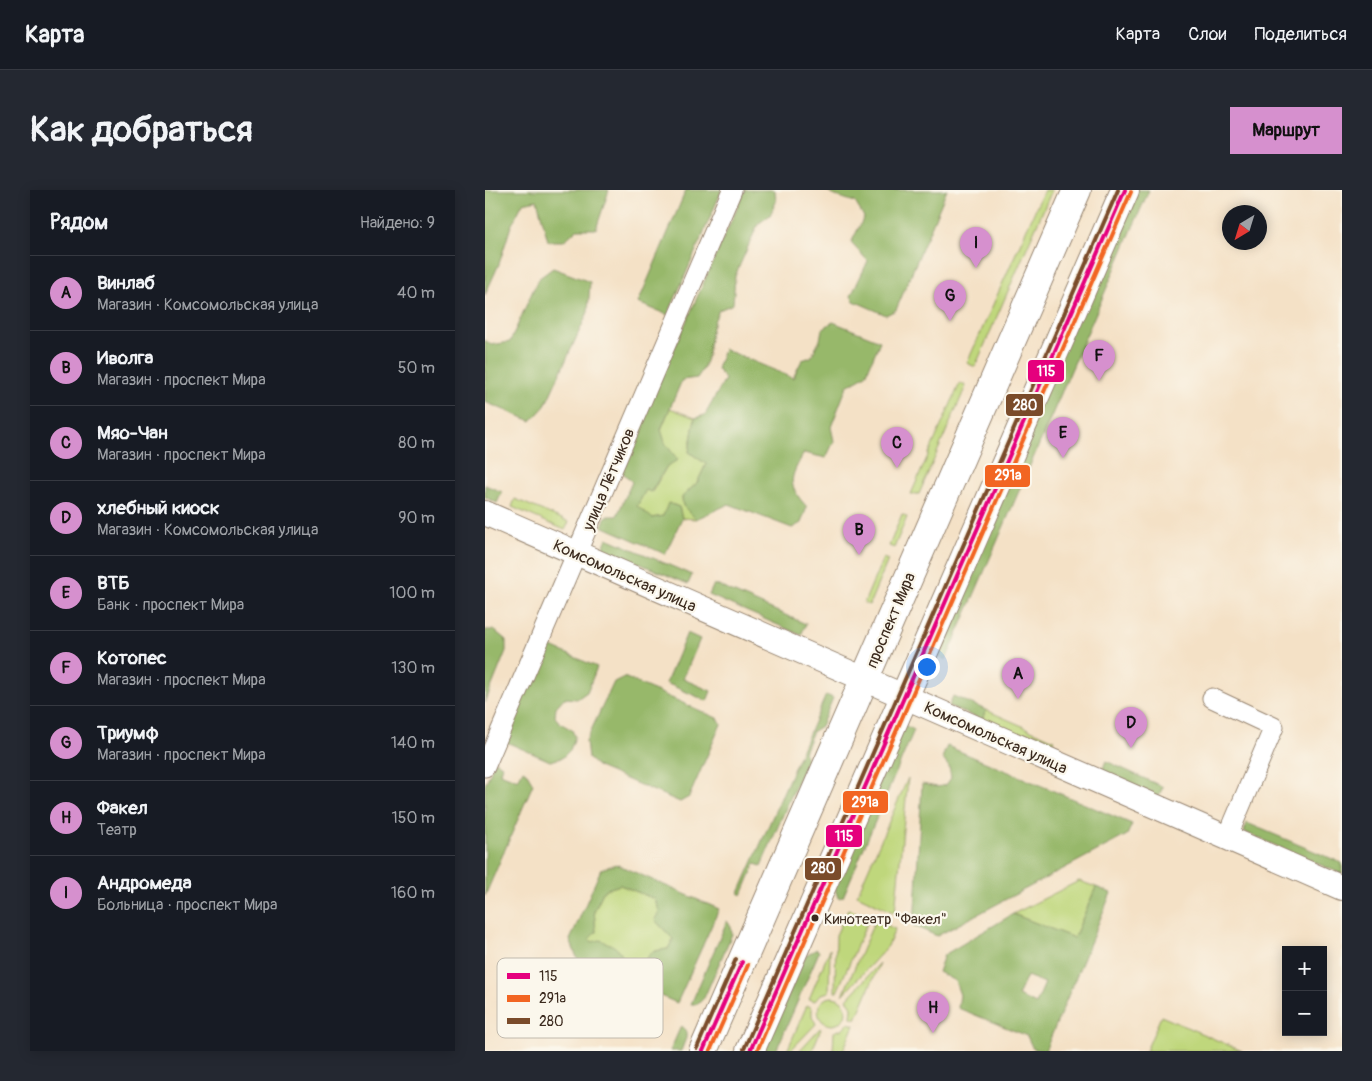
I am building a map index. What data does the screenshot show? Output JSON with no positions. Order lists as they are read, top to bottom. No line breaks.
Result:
{"streets":{"main road":["проспект Мира"],"street":["улица Лётчиков","Комсомольская улица"]},"crossings":[["улица Лётчиков","Комсомольская улица"],["Комсомольская улица","проспект Мира"]],"places":["Кинотеатр \"Факел\""],"lines":["transit line 115","transit line 280","transit line 291а"],"legend":["115","291а","280"],"north":"bottom left","page":{"header":"Карта","nav":["Карта","Слои","Поделиться"],"buttons":"Маршрут","title":"Как добраться","heading":["Рядом","Найдено: 9"],"pins":["I","G","F","E","C","B","A","D","H"],"list":[{"mark":"A","name":"Винлаб","note":"Магазин · Комсомольская улица","value":"40 m"},{"mark":"B","name":"Иволга","note":"Магазин · проспект Мира","value":"50 m"},{"mark":"C","name":"Мяо-Чан","note":"Магазин · проспект Мира","value":"80 m"},{"mark":"D","name":"хлебный киоск","note":"Магазин · Комсомольская улица","value":"90 m"},{"mark":"E","name":"ВТБ","note":"Банк · проспект Мира","value":"100 m"},{"mark":"F","name":"Котопес","note":"Магазин · проспект Мира","value":"130 m"},{"mark":"G","name":"Триумф","note":"Магазин · проспект Мира","value":"140 m"},{"mark":"H","name":"Факел","note":"Театр","value":"150 m"},{"mark":"I","name":"Андромеда","note":"Больница · проспект Мира","value":"160 m"}],"map_buttons":["+","−"]}}
